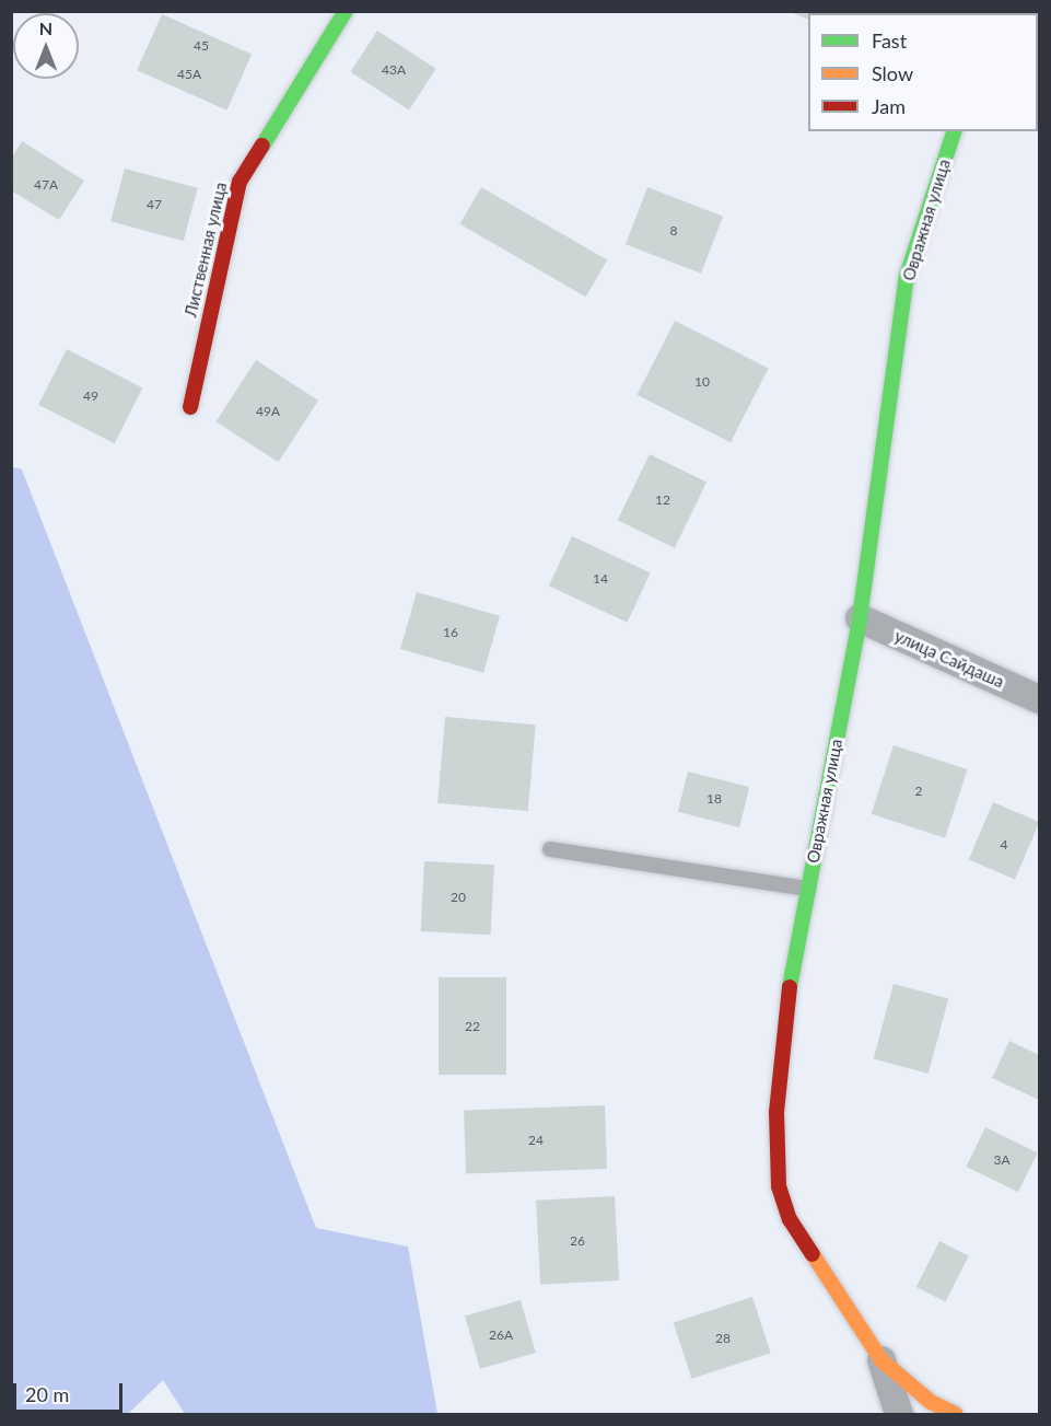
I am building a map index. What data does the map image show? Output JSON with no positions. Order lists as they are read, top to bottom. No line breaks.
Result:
{"streets":{"street":["Овражная улица","Лиственная улица","улица Сайдаша"]},"crossings":[["Овражная улица","улица Сайдаша"]],"house_numbers":["45","43А","45А","47А","47","8","10","49","49А","12","14","16","2","18","4","20","22","24","3А","26","26А","28"],"legend":["Fast","Slow","Jam"],"scale_bar":"20 m","north":"top"}
